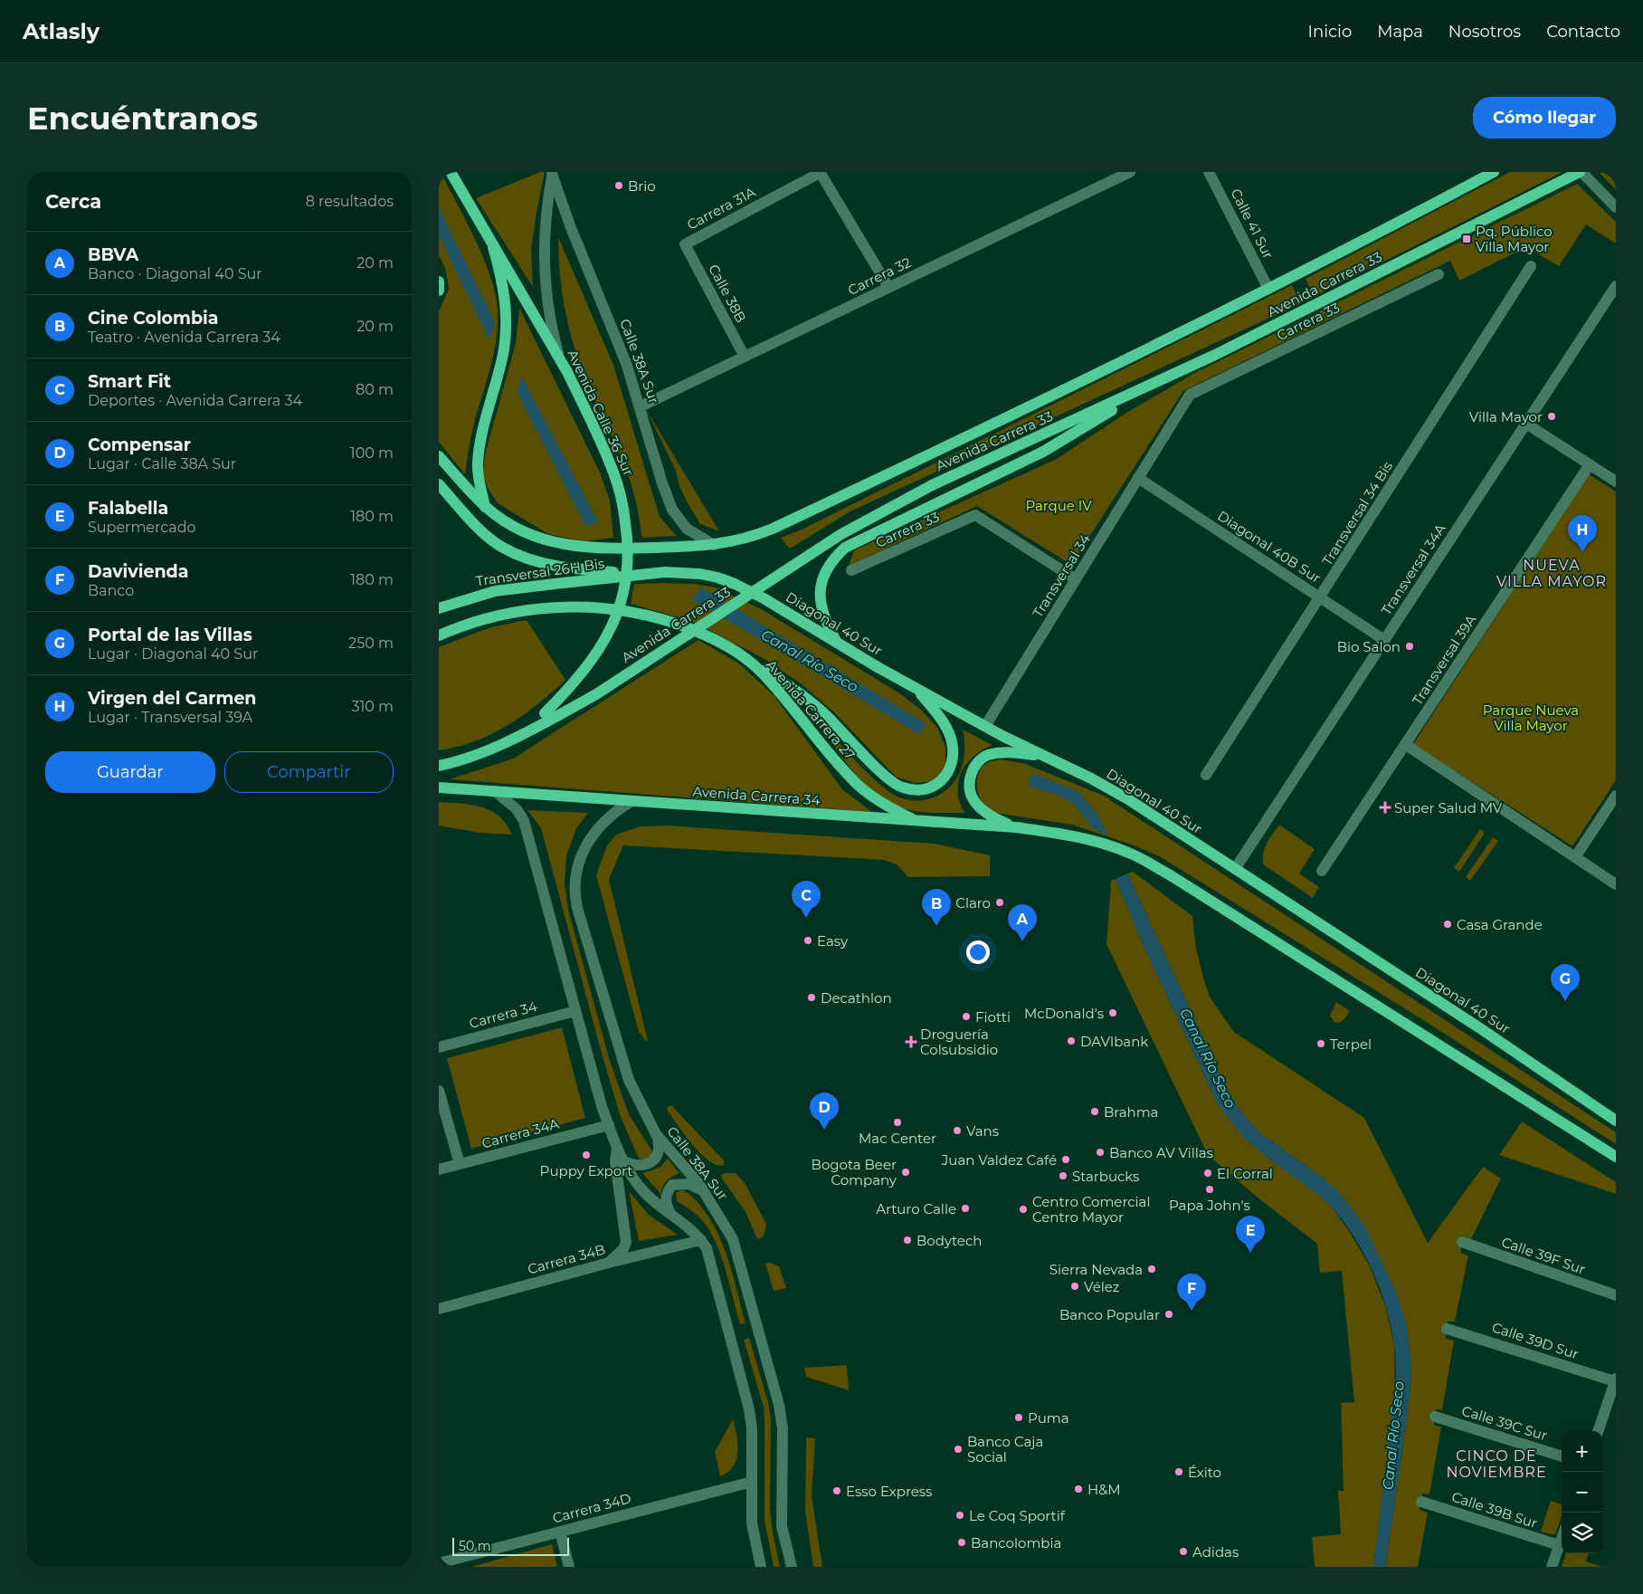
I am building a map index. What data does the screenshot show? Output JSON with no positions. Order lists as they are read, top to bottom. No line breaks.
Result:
{"streets":{"main road":["Avenida Carrera 33","Avenida Calle 36 Sur","Transversal 26H Bis","Diagonal 40 Sur","Avenida Carrera 27","Avenida Carrera 34"],"street":["Carrera 31A","Calle 41 Sur","Carrera 32","Calle 38B","Carrera 33","Calle 38A Sur","Transversal 34 Bis","Diagonal 40B Sur","Transversal 34A","Transversal 34","Transversal 39A","Carrera 34","Carrera 34A","Calle 39F Sur","Carrera 34B","Calle 39D Sur","Calle 39C Sur","Carrera 34D","Calle 39B Sur"]},"crossings":[["Carrera 31A","Calle 38B"],["Calle 41 Sur","Avenida Carrera 33"],["Carrera 32","Calle 38B"],["Carrera 32","Calle 38A Sur"],["Avenida Carrera 33","Calle 38A Sur"],["Avenida Carrera 33","Avenida Calle 36 Sur"],["Carrera 33","Transversal 34"],["Calle 38A Sur","Avenida Carrera 34"],["Transversal 34 Bis","Diagonal 40B Sur"],["Diagonal 40B Sur","Transversal 34A"],["Diagonal 40B Sur","Transversal 34"],["Transversal 34A","Diagonal 40 Sur"],["Transversal 26H Bis","Diagonal 40 Sur"],["Transversal 34","Diagonal 40 Sur"],["Avenida Carrera 27","Avenida Carrera 34"]],"districts":["NUEVA VILLA MAYOR","CINCO DE NOVIEMBRE"],"water":["Canal Río Seco"],"parks":["Parque IV","Parque Nueva Villa Mayor"],"places":{"other":["Brio","Villa Mayor","Bio Salon","Claro","Casa Grande","Easy","Decathlon","McDonald's","Fiotti","DAVIbank","Terpel","Brahma","Mac Center","Vans","Banco AV Villas","Puppy Export","Juan Valdez Café","Bogota Beer Company","El Corral","Starbucks","Papa John's","Arturo Calle","Centro Comercial Centro Mayor","Bodytech","Sierra Nevada","Vélez","Banco Popular","Puma","Banco Caja Social","Éxito","H&M","Esso Express","Le Coq Sportif","Bancolombia","Adidas"],"transit":["Pq. Público Villa Mayor"],"health":["Super Salud MV","Droguería Colsubsidio"]},"scale_bar":"50 m","page":{"header":"Atlasly","nav":["Inicio","Mapa","Nosotros","Contacto"],"buttons":["Cómo llegar",["Guardar","Compartir"]],"title":"Encuéntranos","heading":["Cerca","8 resultados"],"list":[{"mark":"A","name":"BBVA","note":"Banco · Diagonal 40 Sur","value":"20 m"},{"mark":"B","name":"Cine Colombia","note":"Teatro · Avenida Carrera 34","value":"20 m"},{"mark":"C","name":"Smart Fit","note":"Deportes · Avenida Carrera 34","value":"80 m"},{"mark":"D","name":"Compensar","note":"Lugar · Calle 38A Sur","value":"100 m"},{"mark":"E","name":"Falabella","note":"Supermercado","value":"180 m"},{"mark":"F","name":"Davivienda","note":"Banco","value":"180 m"},{"mark":"G","name":"Portal de las Villas","note":"Lugar · Diagonal 40 Sur","value":"250 m"},{"mark":"H","name":"Virgen del Carmen","note":"Lugar · Transversal 39A","value":"310 m"}],"pins":["H","C","B","A","G","D","E","F"],"map_buttons":["+","−"],"scale":"50 m"}}
